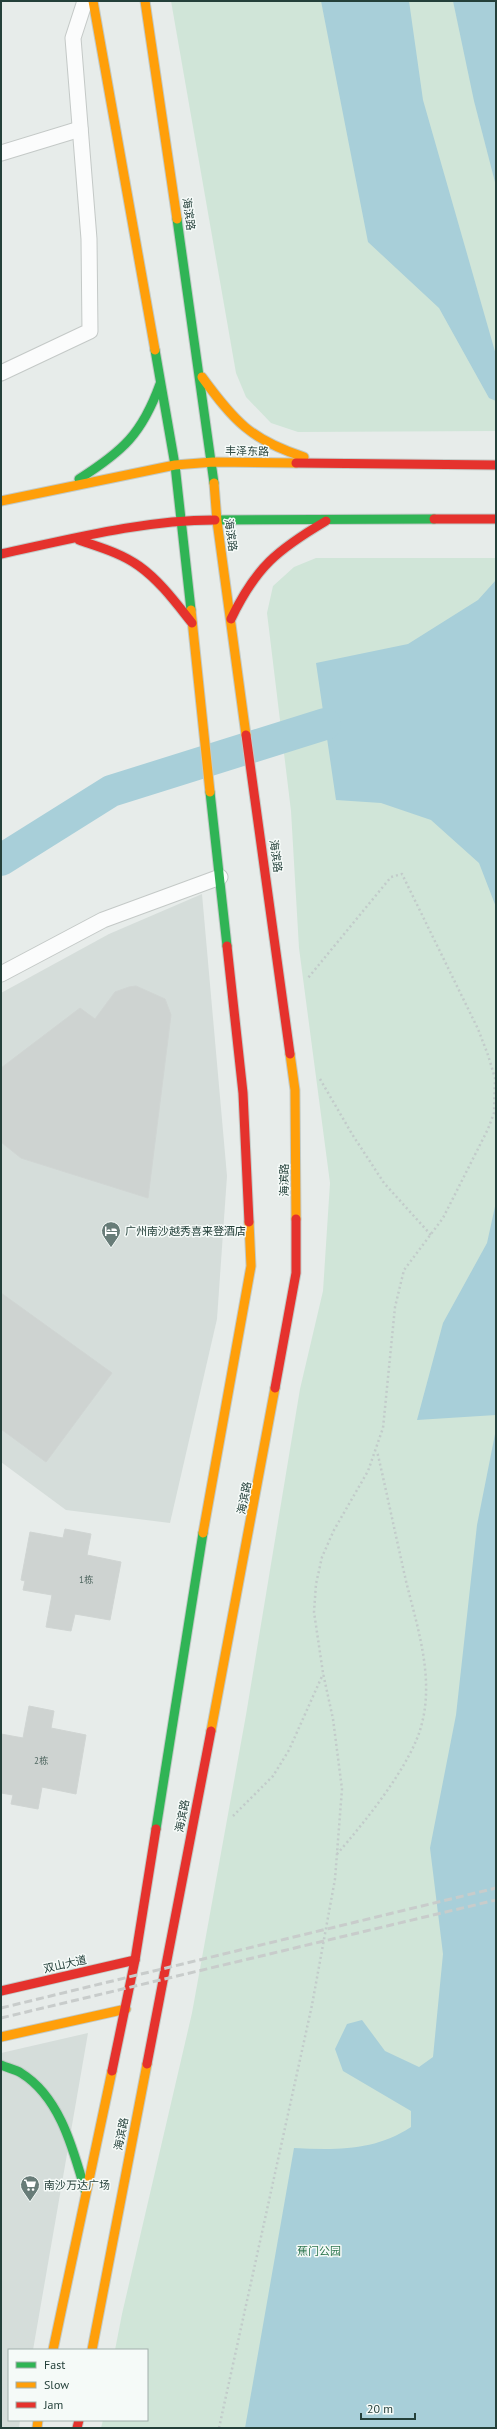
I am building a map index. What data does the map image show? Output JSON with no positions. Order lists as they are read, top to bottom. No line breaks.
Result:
{"streets":{"street":["海滨路","丰泽东路","双山大道"]},"crossings":[["海滨路","丰泽东路"],["海滨路","双山大道"]],"parks":["蕉门公园"],"places":{"hotel":["广州南沙越秀喜来登酒店"],"supermarket":["南沙万达广场"]},"house_numbers":["1栋","2栋"],"legend":["Fast","Slow","Jam"],"scale_bar":"20 m"}
